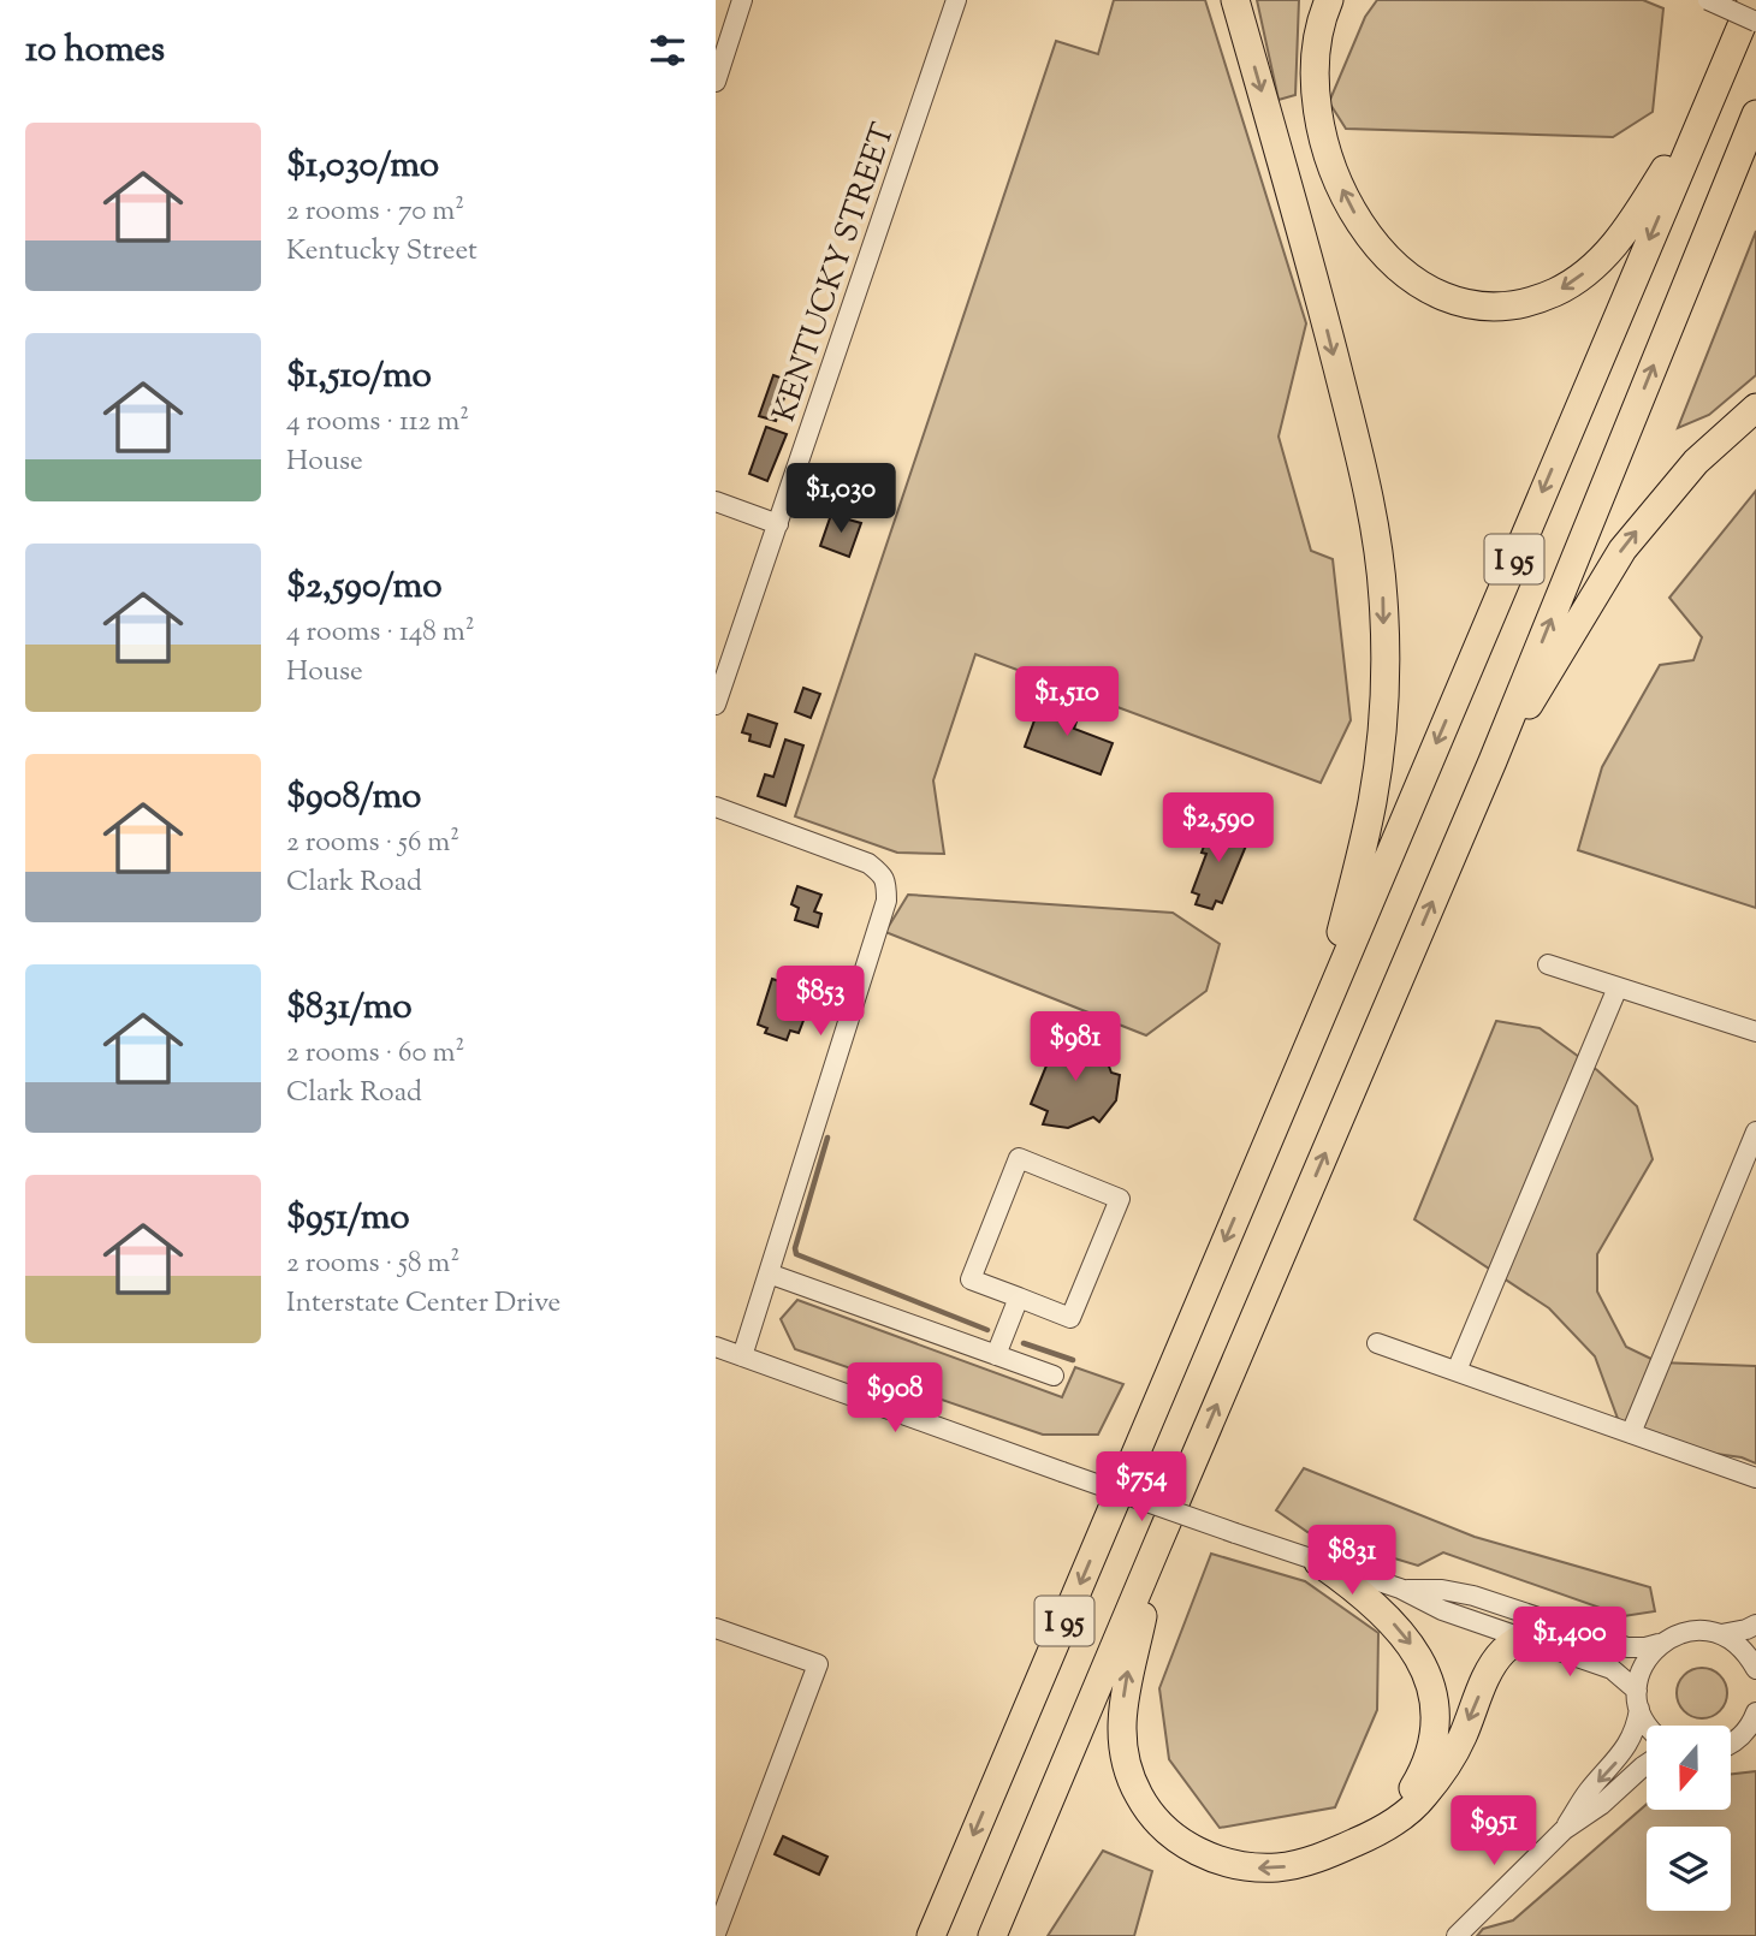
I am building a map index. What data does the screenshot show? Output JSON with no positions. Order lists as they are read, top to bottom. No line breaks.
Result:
{"streets":{"highway":["I 95"],"street":["KENTUCKY STREET"]},"north":"bottom","page":{"heading":"10 homes","list":[{"name":"$1,030/mo","note":"2 rooms · 70 m² · Kentucky Street"},{"name":"$1,510/mo","note":"4 rooms · 112 m² · House"},{"name":"$2,590/mo","note":"4 rooms · 148 m² · House"},{"name":"$908/mo","note":"2 rooms · 56 m² · Clark Road"},{"name":"$831/mo","note":"2 rooms · 60 m² · Clark Road"},{"name":"$951/mo","note":"2 rooms · 58 m² · Interstate Center Drive"}],"price":["$1,030","$1,510","$2,590","$853","$981","$908","$754","$831","$1,400","$951"]}}
